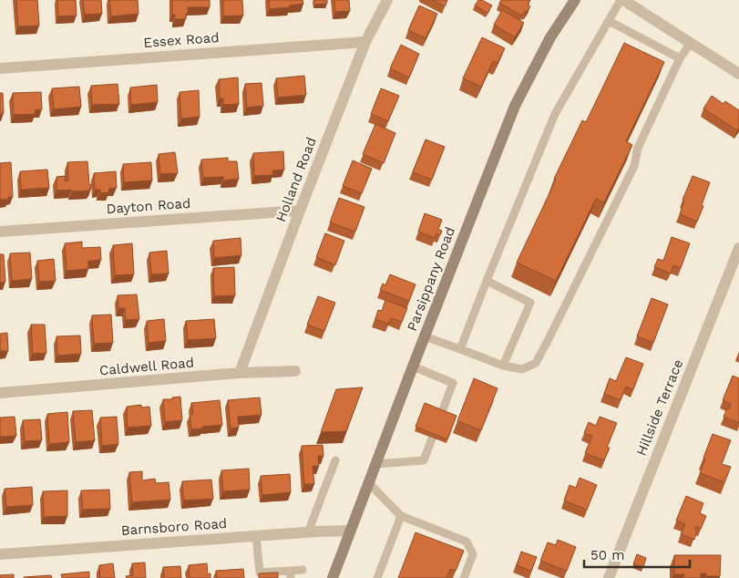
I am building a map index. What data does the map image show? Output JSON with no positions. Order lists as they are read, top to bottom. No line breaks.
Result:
{"streets":{"main road":["Parsippany Road"],"street":["Essex Road","Holland Road","Dayton Road","Caldwell Road","Hillside Terrace","Barnsboro Road"]},"crossings":[["Essex Road","Holland Road"],["Holland Road","Dayton Road"],["Holland Road","Caldwell Road"],["Parsippany Road","Barnsboro Road"]],"scale_bar":"50 m"}
